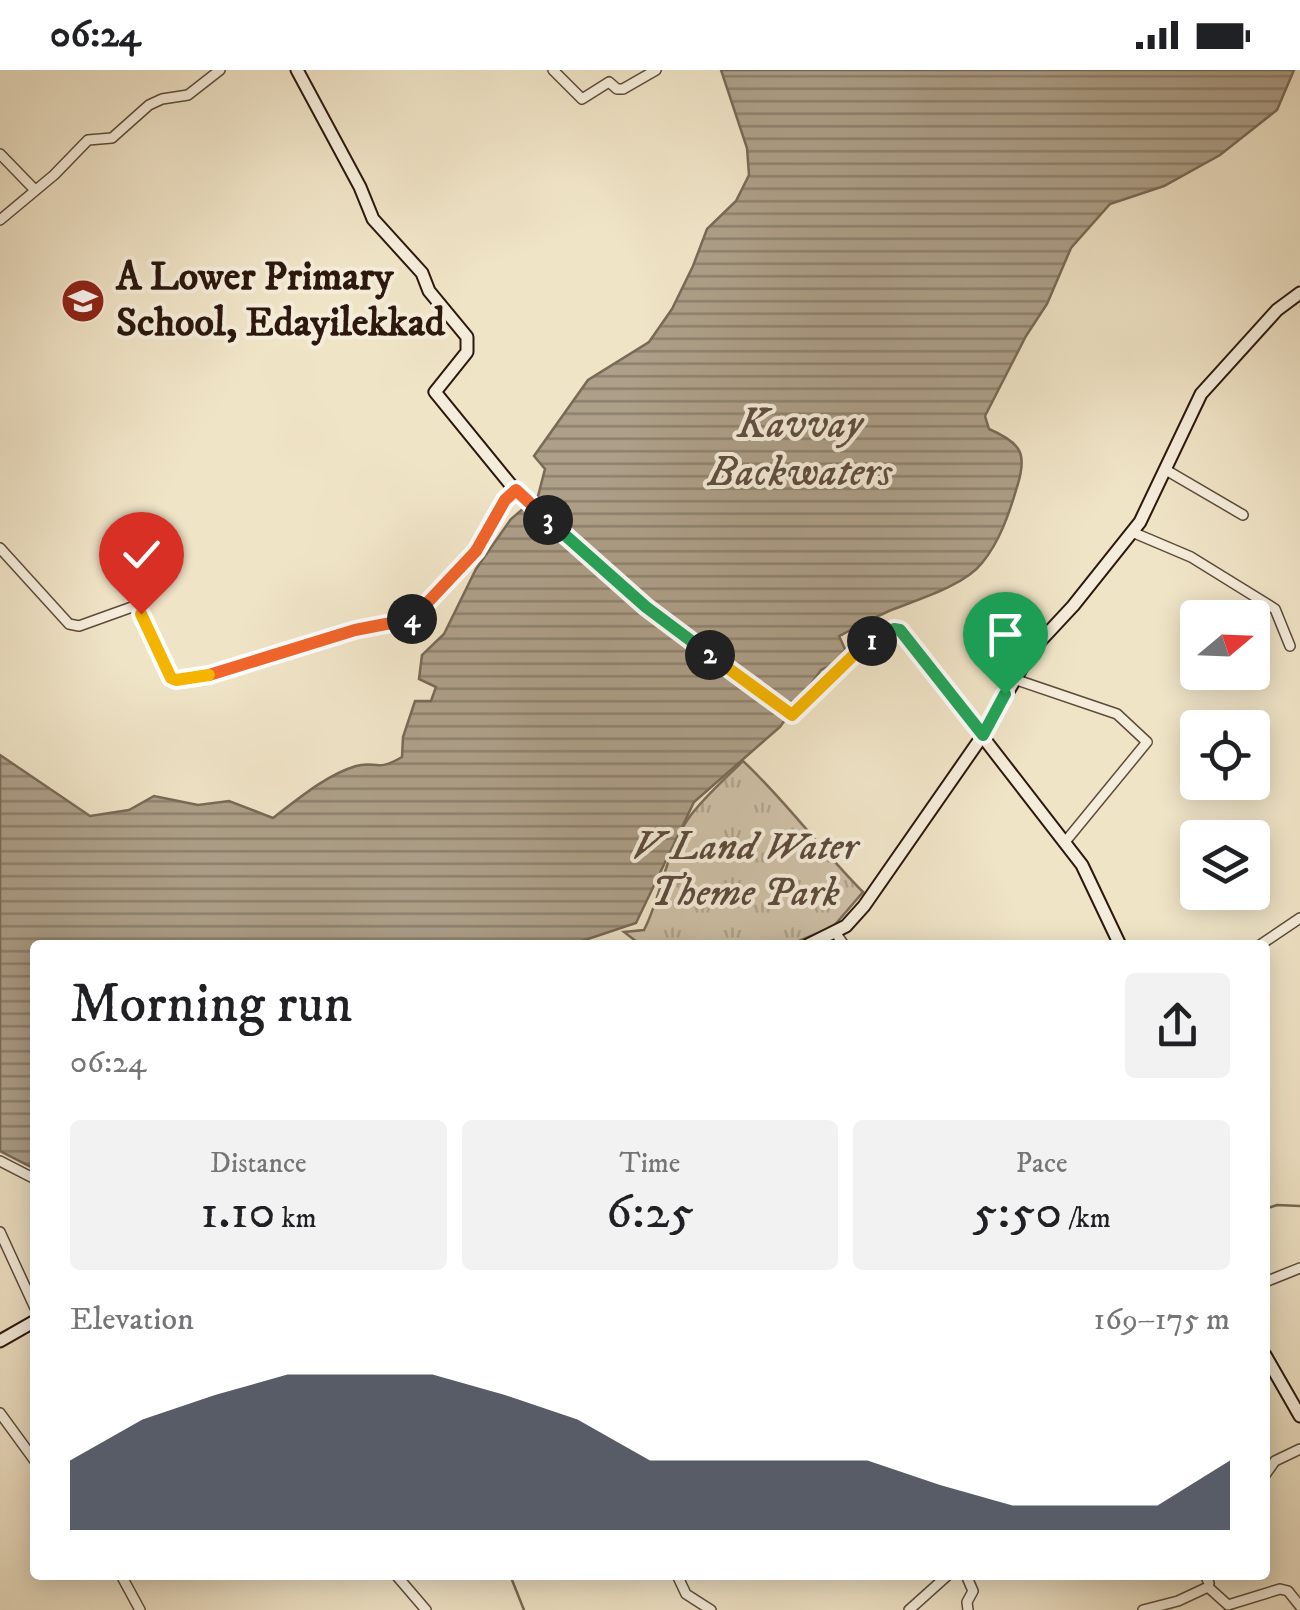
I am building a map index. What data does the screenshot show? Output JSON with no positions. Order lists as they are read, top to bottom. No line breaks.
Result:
{"water":["Kavvay Backwaters"],"parks":["V Land Water Theme Park"],"places":{"school or university":["A Lower Primary School, Edayilekkad"]},"north":"right","page":{"status":"06:24","pins":["3","4","1","2"],"heading":["Morning run","06:24"],"stats":[["Distance","1.10 km"],["Time","6:25"],["Pace","5:50 /km"]],"chart":["Elevation","169–175 m"]}}
